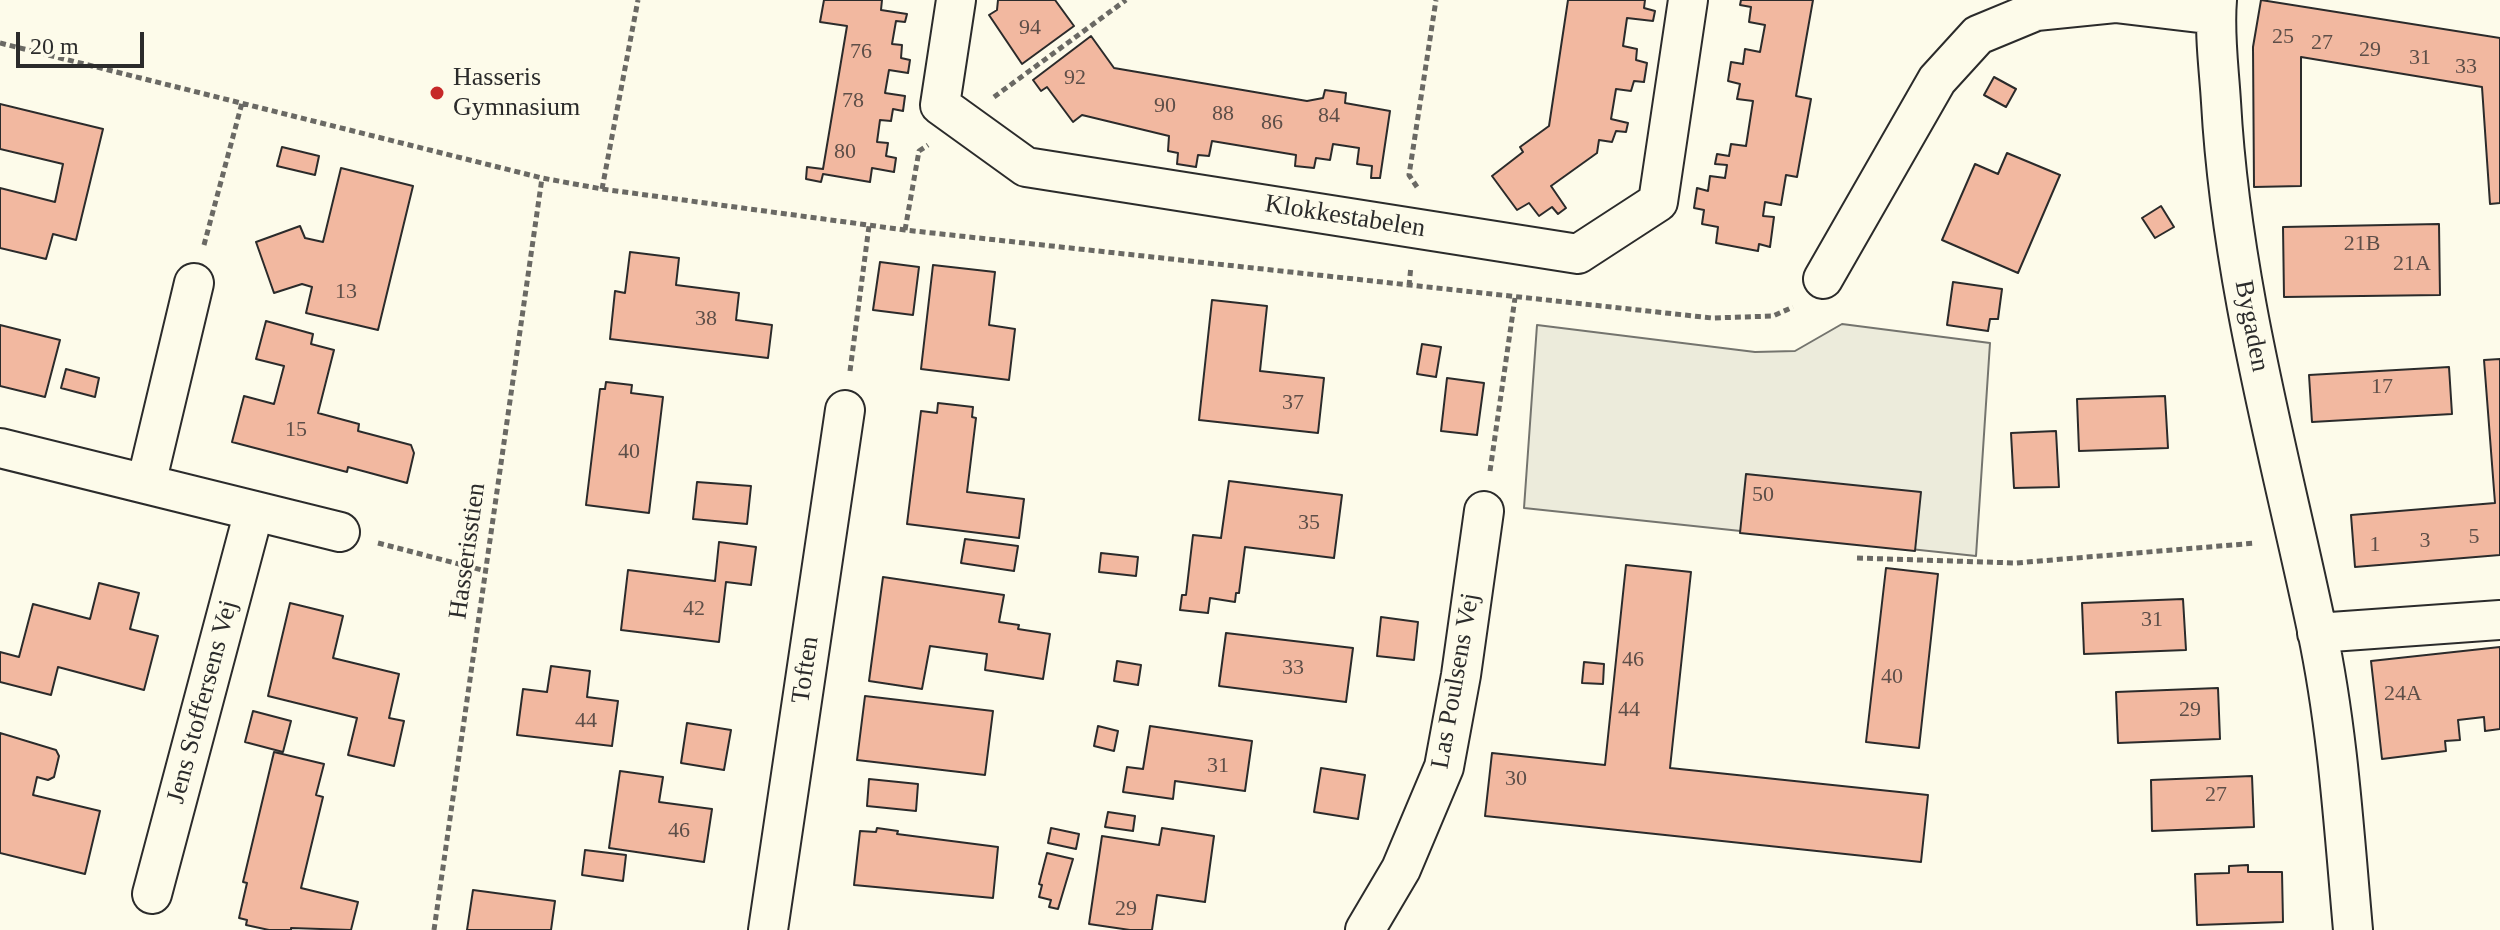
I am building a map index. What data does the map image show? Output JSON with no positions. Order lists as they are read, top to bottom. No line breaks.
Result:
{"streets":{"street":["Klokkestabelen","Bygaden","Toften","Las Poulsens Vej","Jens Stoffersens Vej"],"path":["Hasserisstien"]},"places":["Hasseris Gymnasium"],"house_numbers":["94","25","27","29","76","31","33","92","78","90","88","84","86","80","21B","21A","13","38","17","37","15","40","50","35","5","3","1","42","31","46","33","40","24A","44","29","44","31","30","27","46","29"],"scale_bar":"20 m"}
